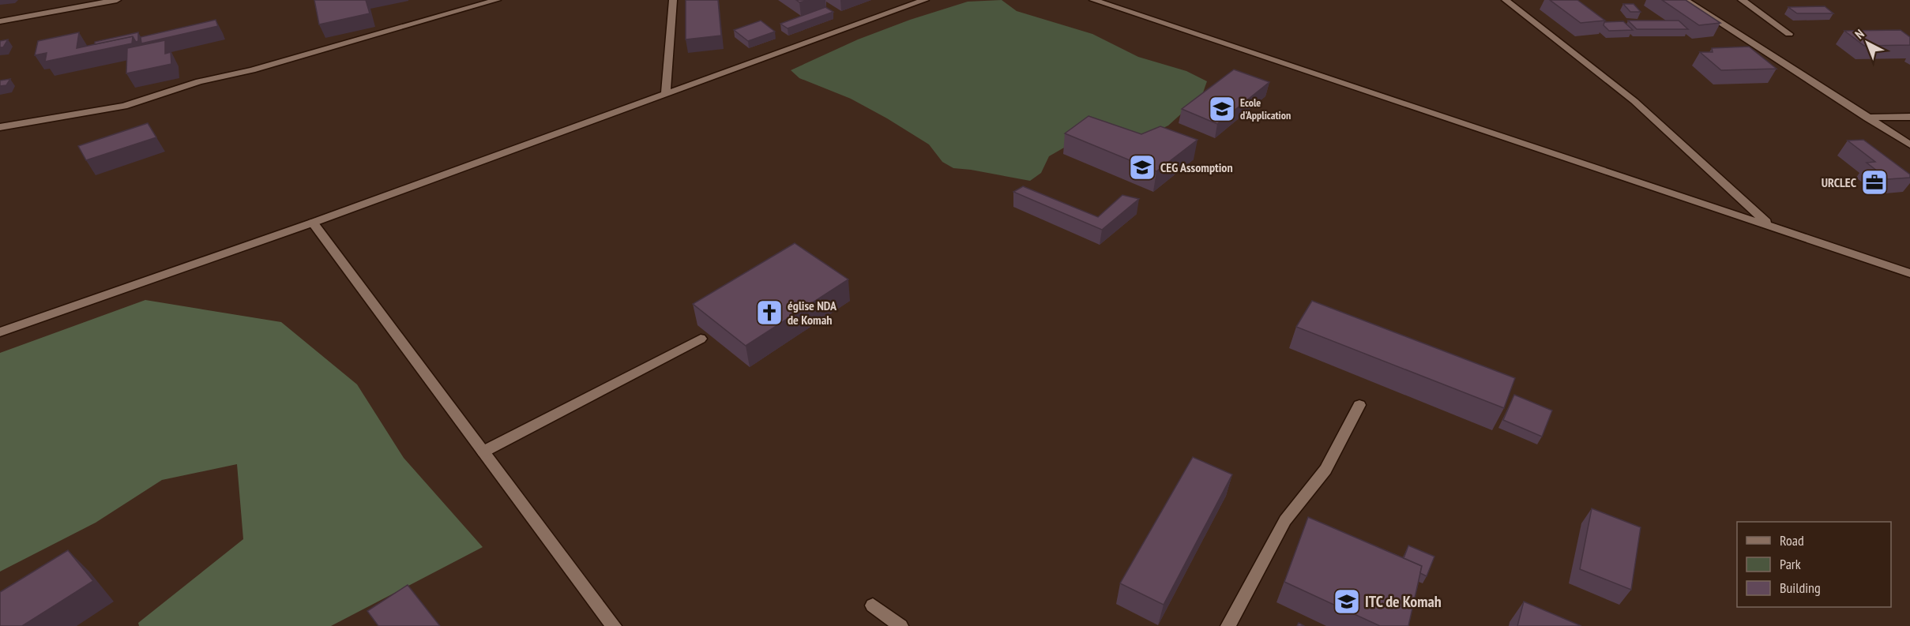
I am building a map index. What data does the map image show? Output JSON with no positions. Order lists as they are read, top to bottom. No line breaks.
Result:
{"places":{"school or university":["Ecole d'Application","CEG Assomption","ITC de Komah"],"office":["URCLEC"],"church":["église NDA de Komah"]},"legend":["Road","Park","Building"],"north":"top left"}
